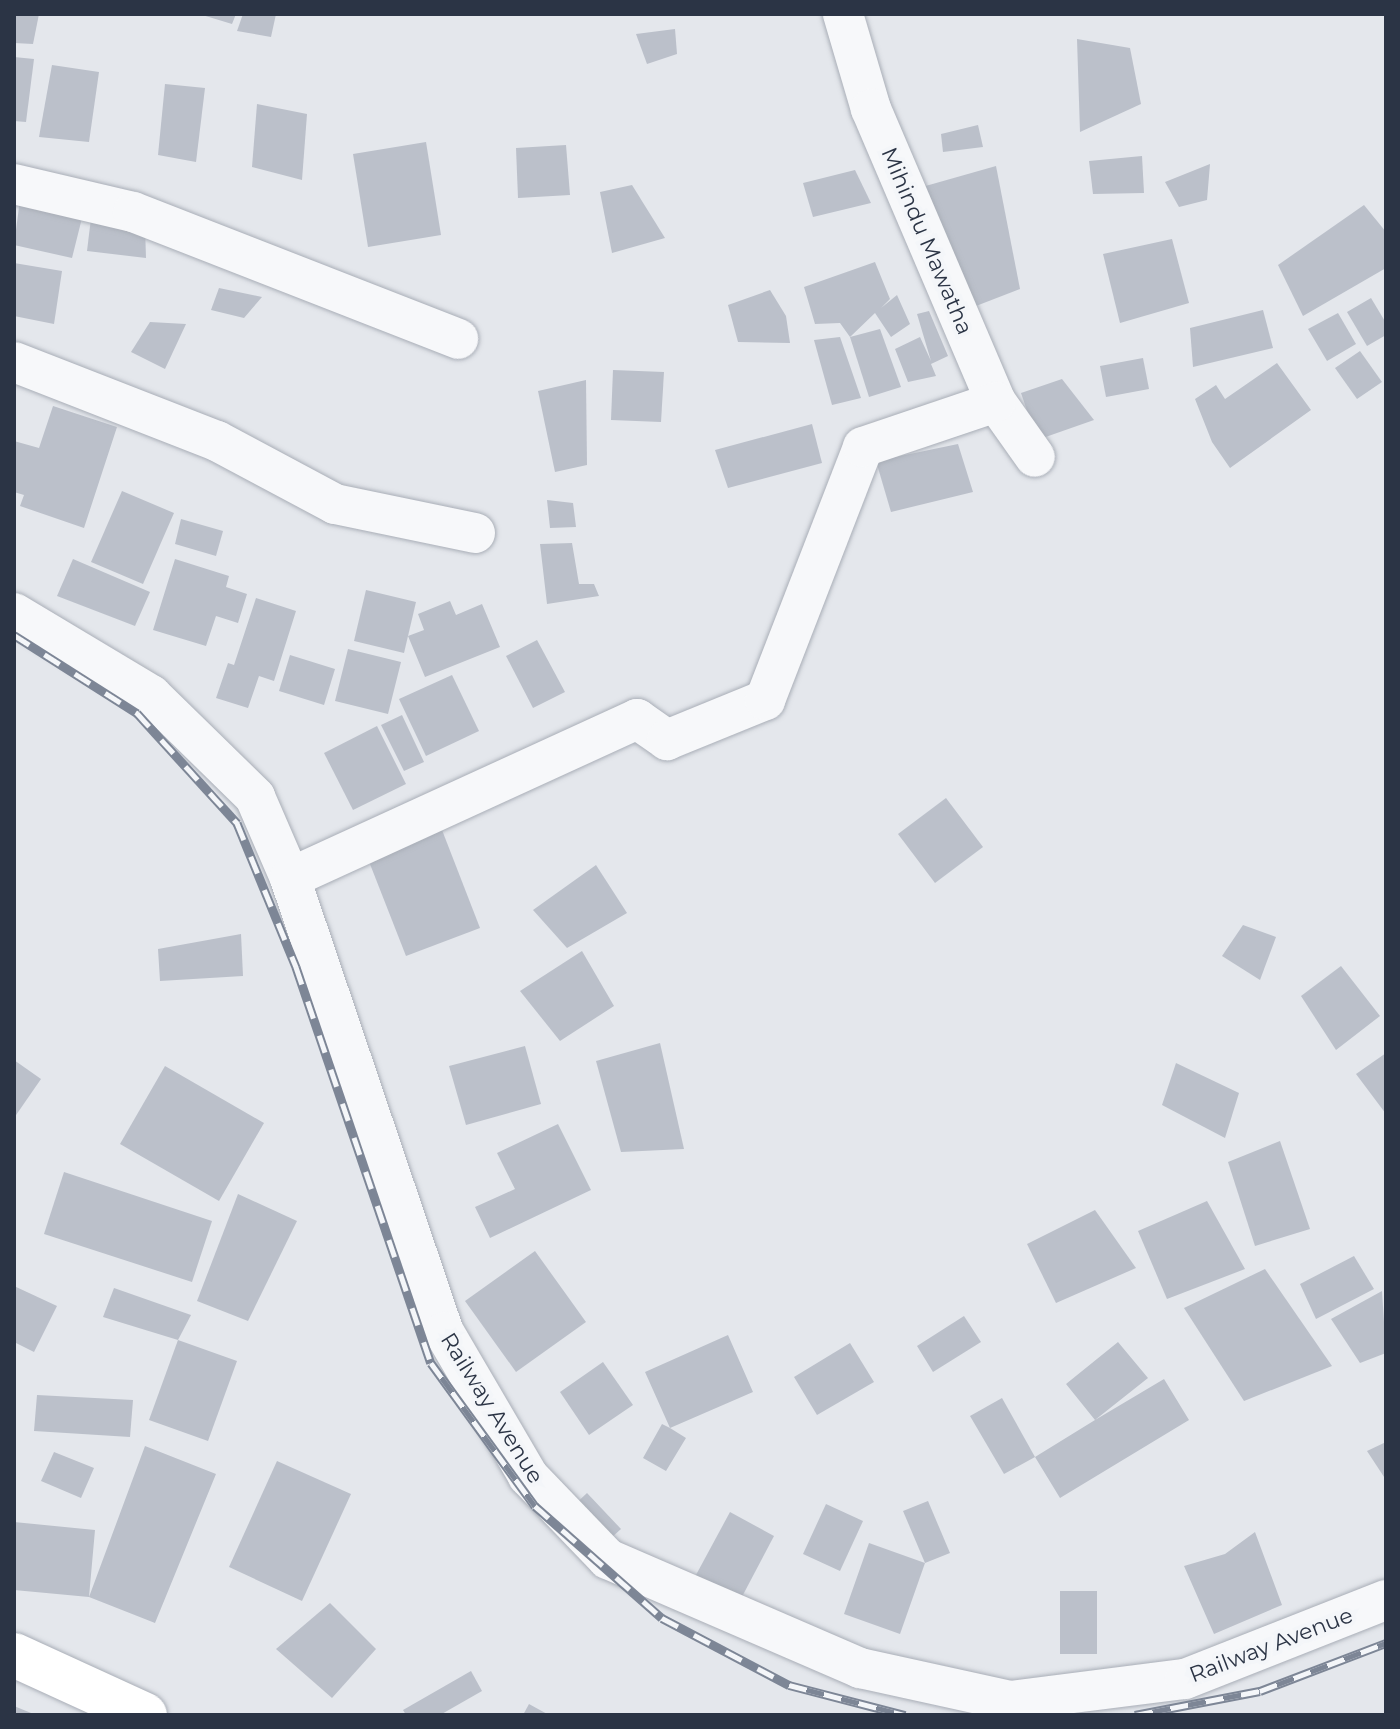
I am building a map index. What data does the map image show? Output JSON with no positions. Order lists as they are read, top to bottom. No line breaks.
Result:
{"streets":{"street":["Mihindu Mawatha","Railway Avenue"]}}
